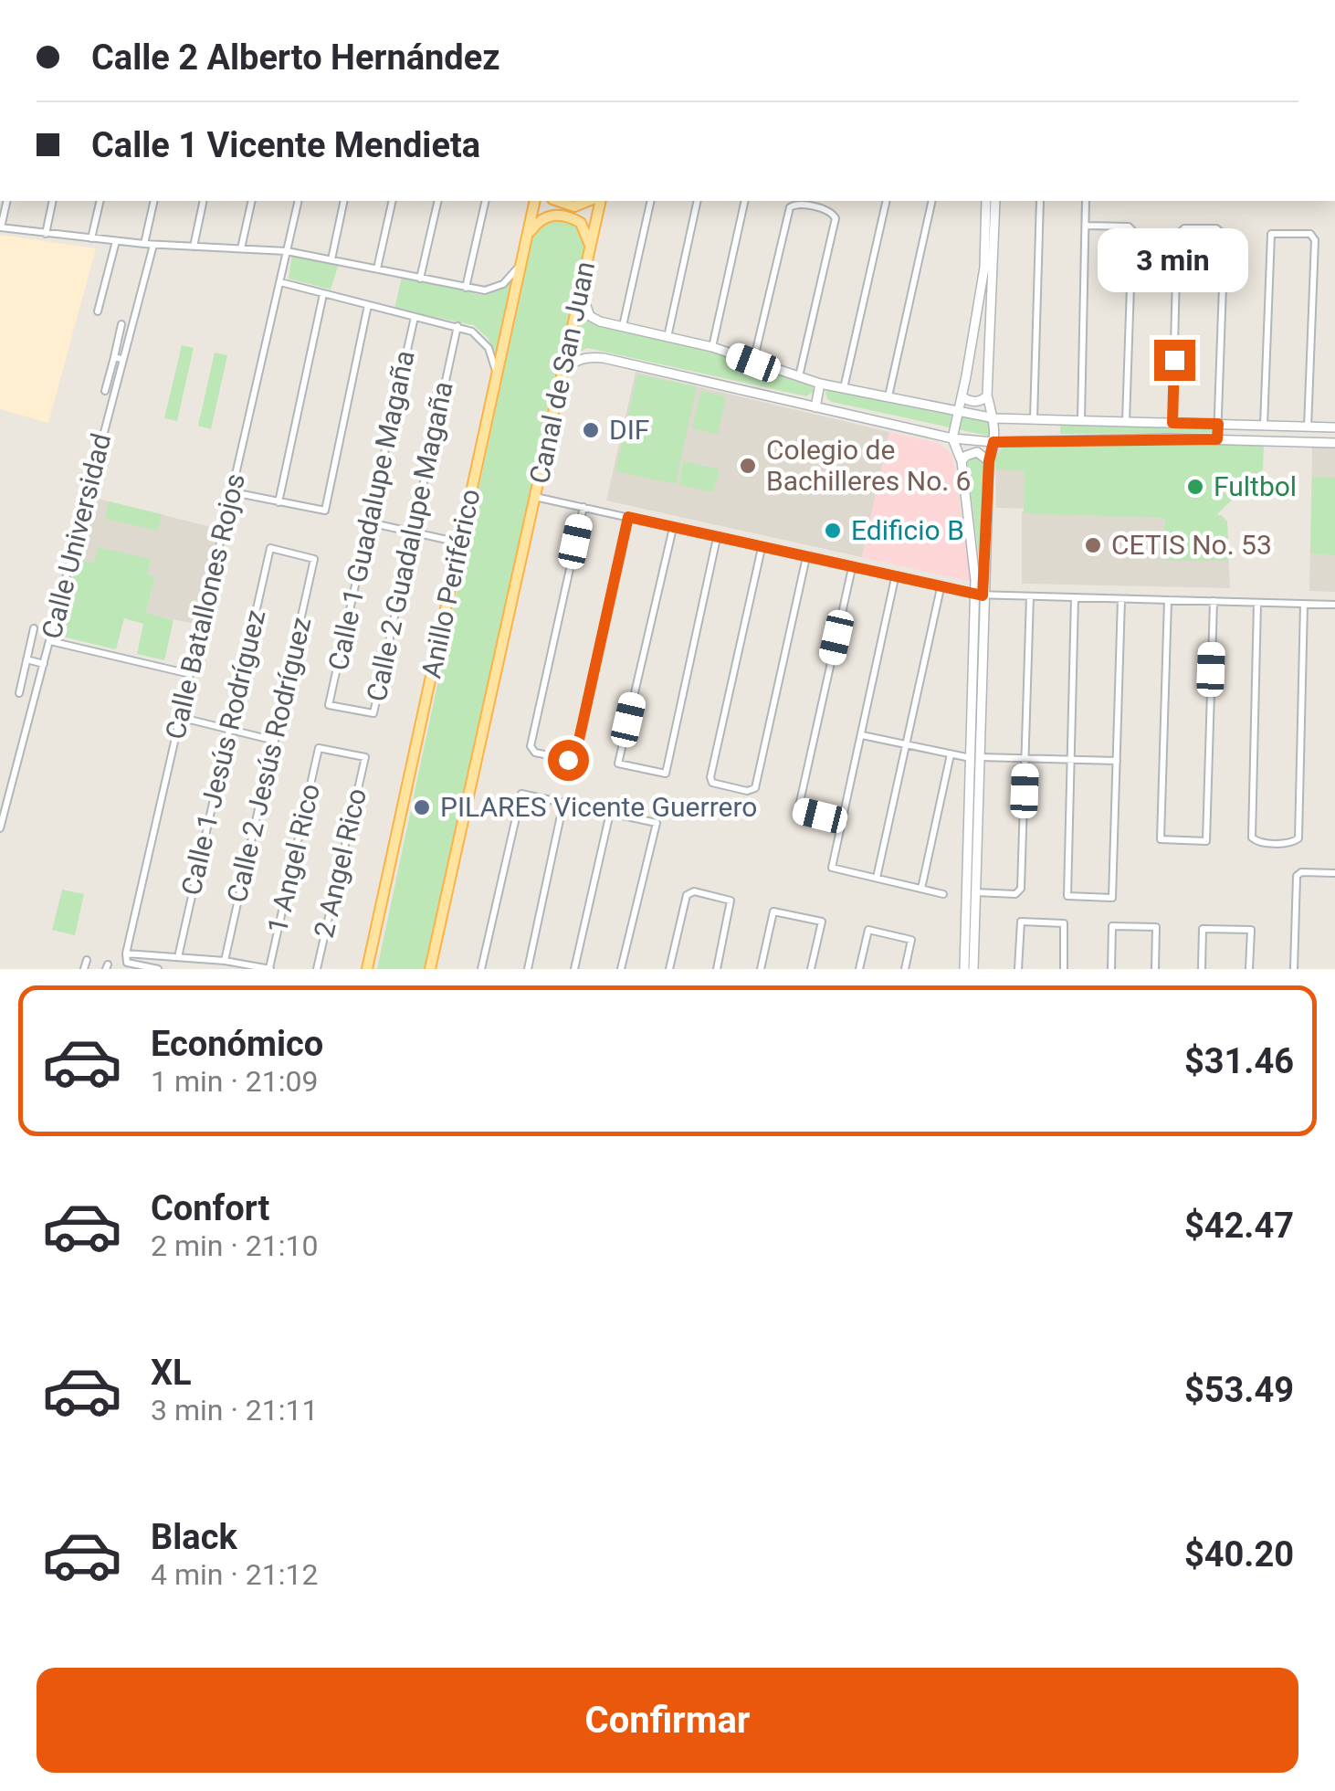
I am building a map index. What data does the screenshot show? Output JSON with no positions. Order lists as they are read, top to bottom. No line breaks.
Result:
{"streets":{"main road":["Canal de San Juan","Anillo Periférico"],"street":["Calle 1 Guadalupe Magaña","Calle Universidad","Calle 2 Guadalupe Magaña","Calle Batallones Rojos","Calle 1 Jesús Rodríguez","Calle 2 Jesús Rodríguez","1 Angel Rico","2 Angel Rico"]},"crossings":[["Calle 1 Guadalupe Magaña","Calle 2 Guadalupe Magaña"],["Calle 1 Jesús Rodríguez","Calle 2 Jesús Rodríguez"],["1 Angel Rico","2 Angel Rico"]],"places":["DIF","Colegio de Bachilleres No. 6","Fultbol","Edificio B","CETIS No. 53","PILARES Vicente Guerrero"],"page":{"banner":["Calle 2 Alberto Hernández","Calle 1 Vicente Mendieta"],"bubble":"3 min","list":[{"name":"Económico","note":"1 min · 21:09","value":"$31.46"},{"name":"Confort","note":"2 min · 21:10","value":"$42.47"},{"name":"XL","note":"3 min · 21:11","value":"$53.49"},{"name":"Black","note":"4 min · 21:12","value":"$40.20"}],"buttons":"Confirmar"}}
